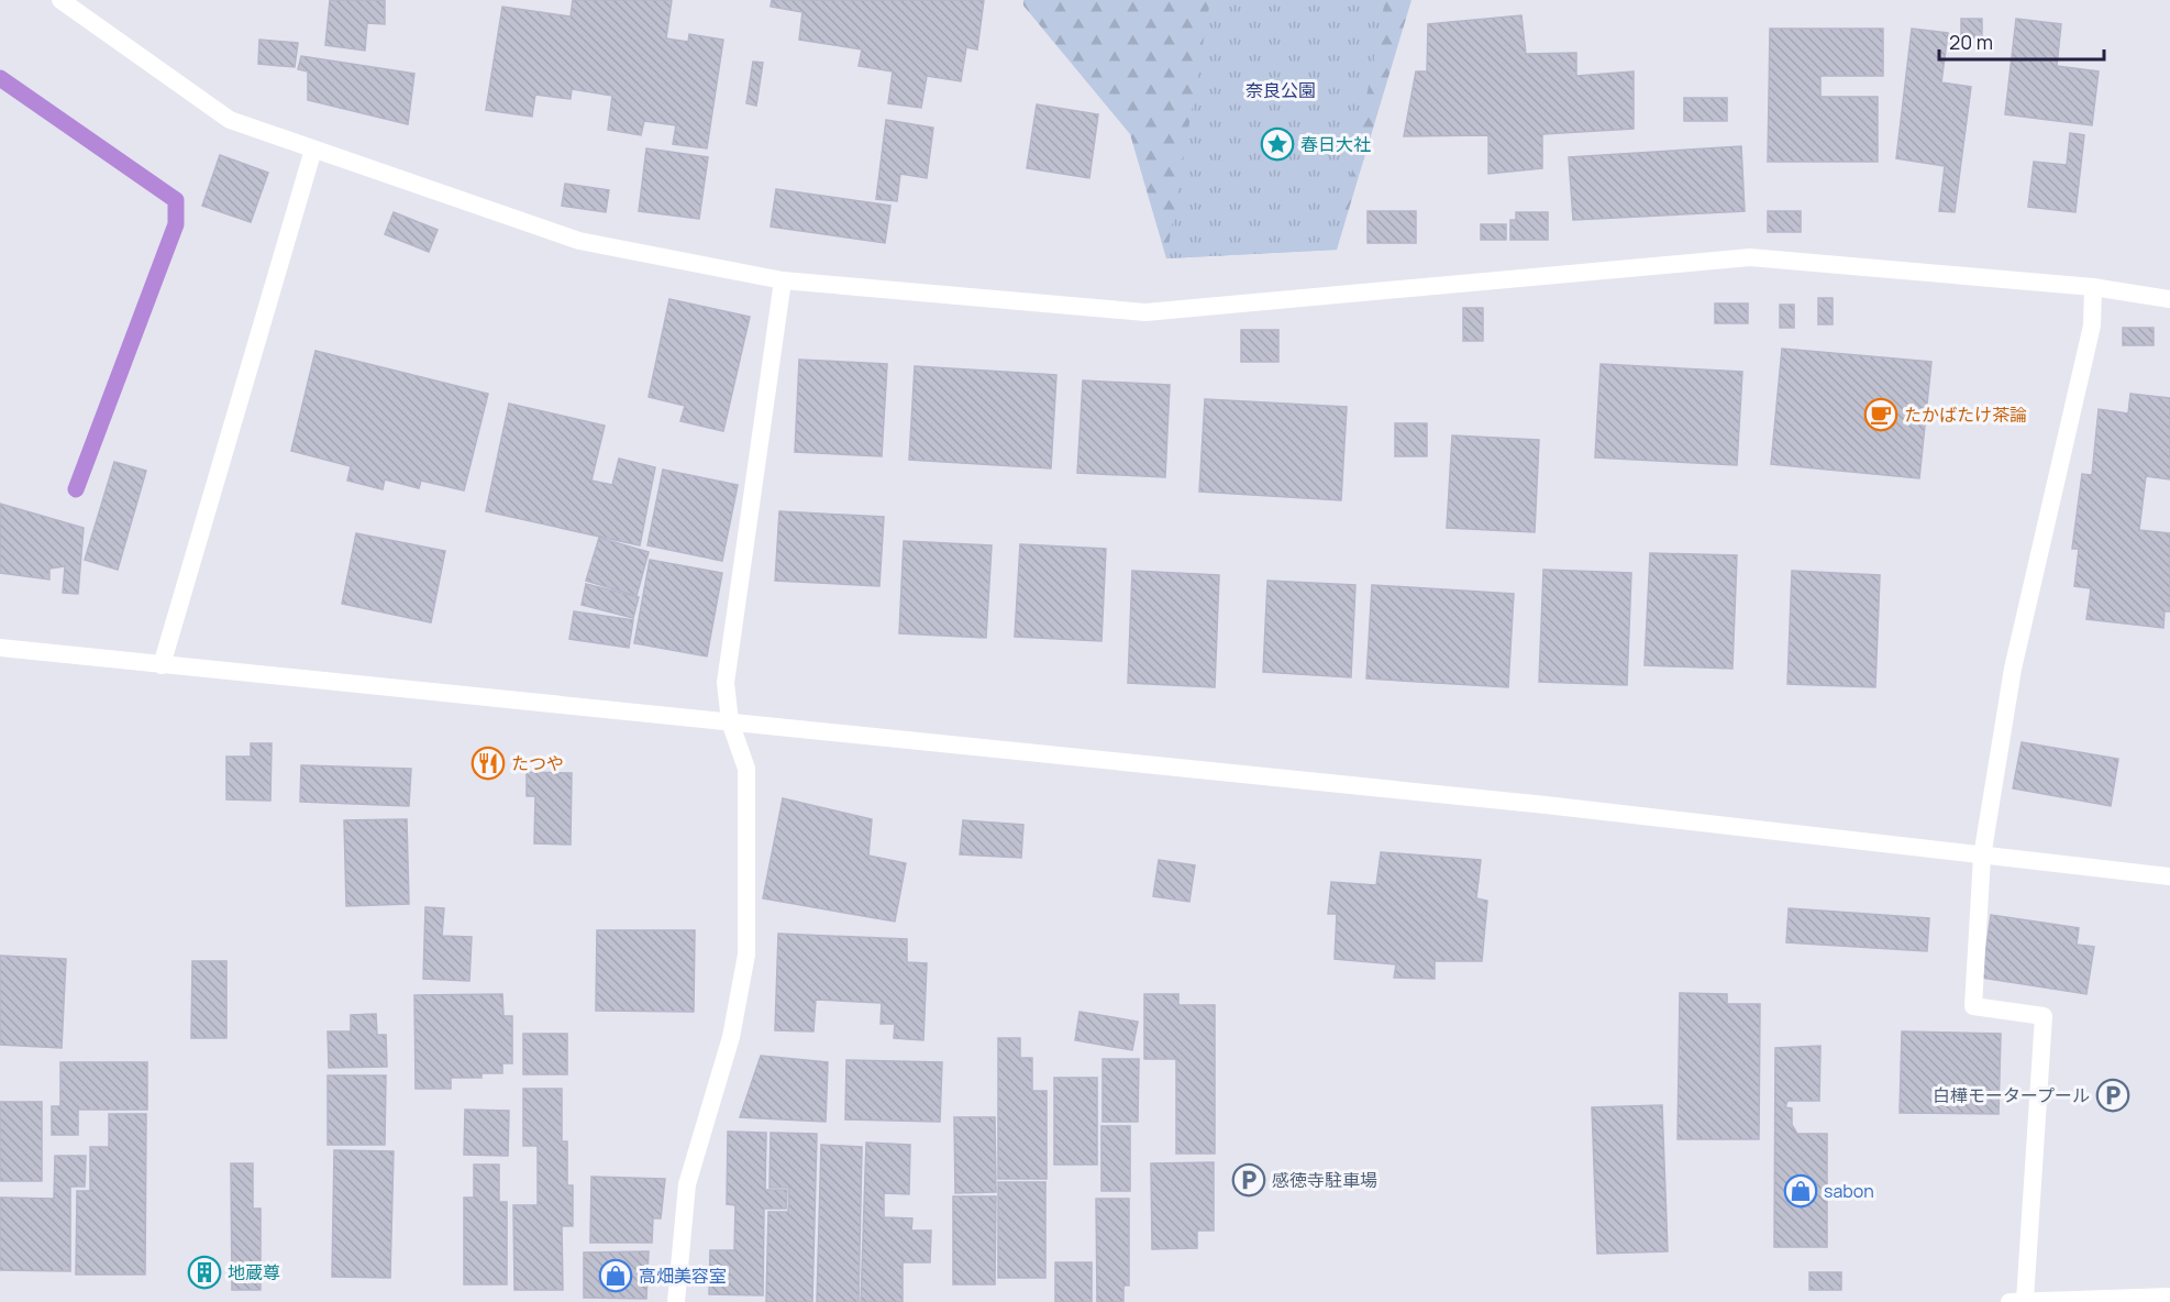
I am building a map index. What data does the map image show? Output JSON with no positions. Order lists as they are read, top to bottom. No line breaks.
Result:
{"parks":["奈良公園"],"places":{"place":["春日大社"],"cafe":["たかばたけ茶論"],"restaurant":["たつや"],"parking":["白樺モータープール","感徳寺駐車場"],"shop":["sabon","高畑美容室"],"building":["地蔵尊"]},"scale_bar":"20 m"}
